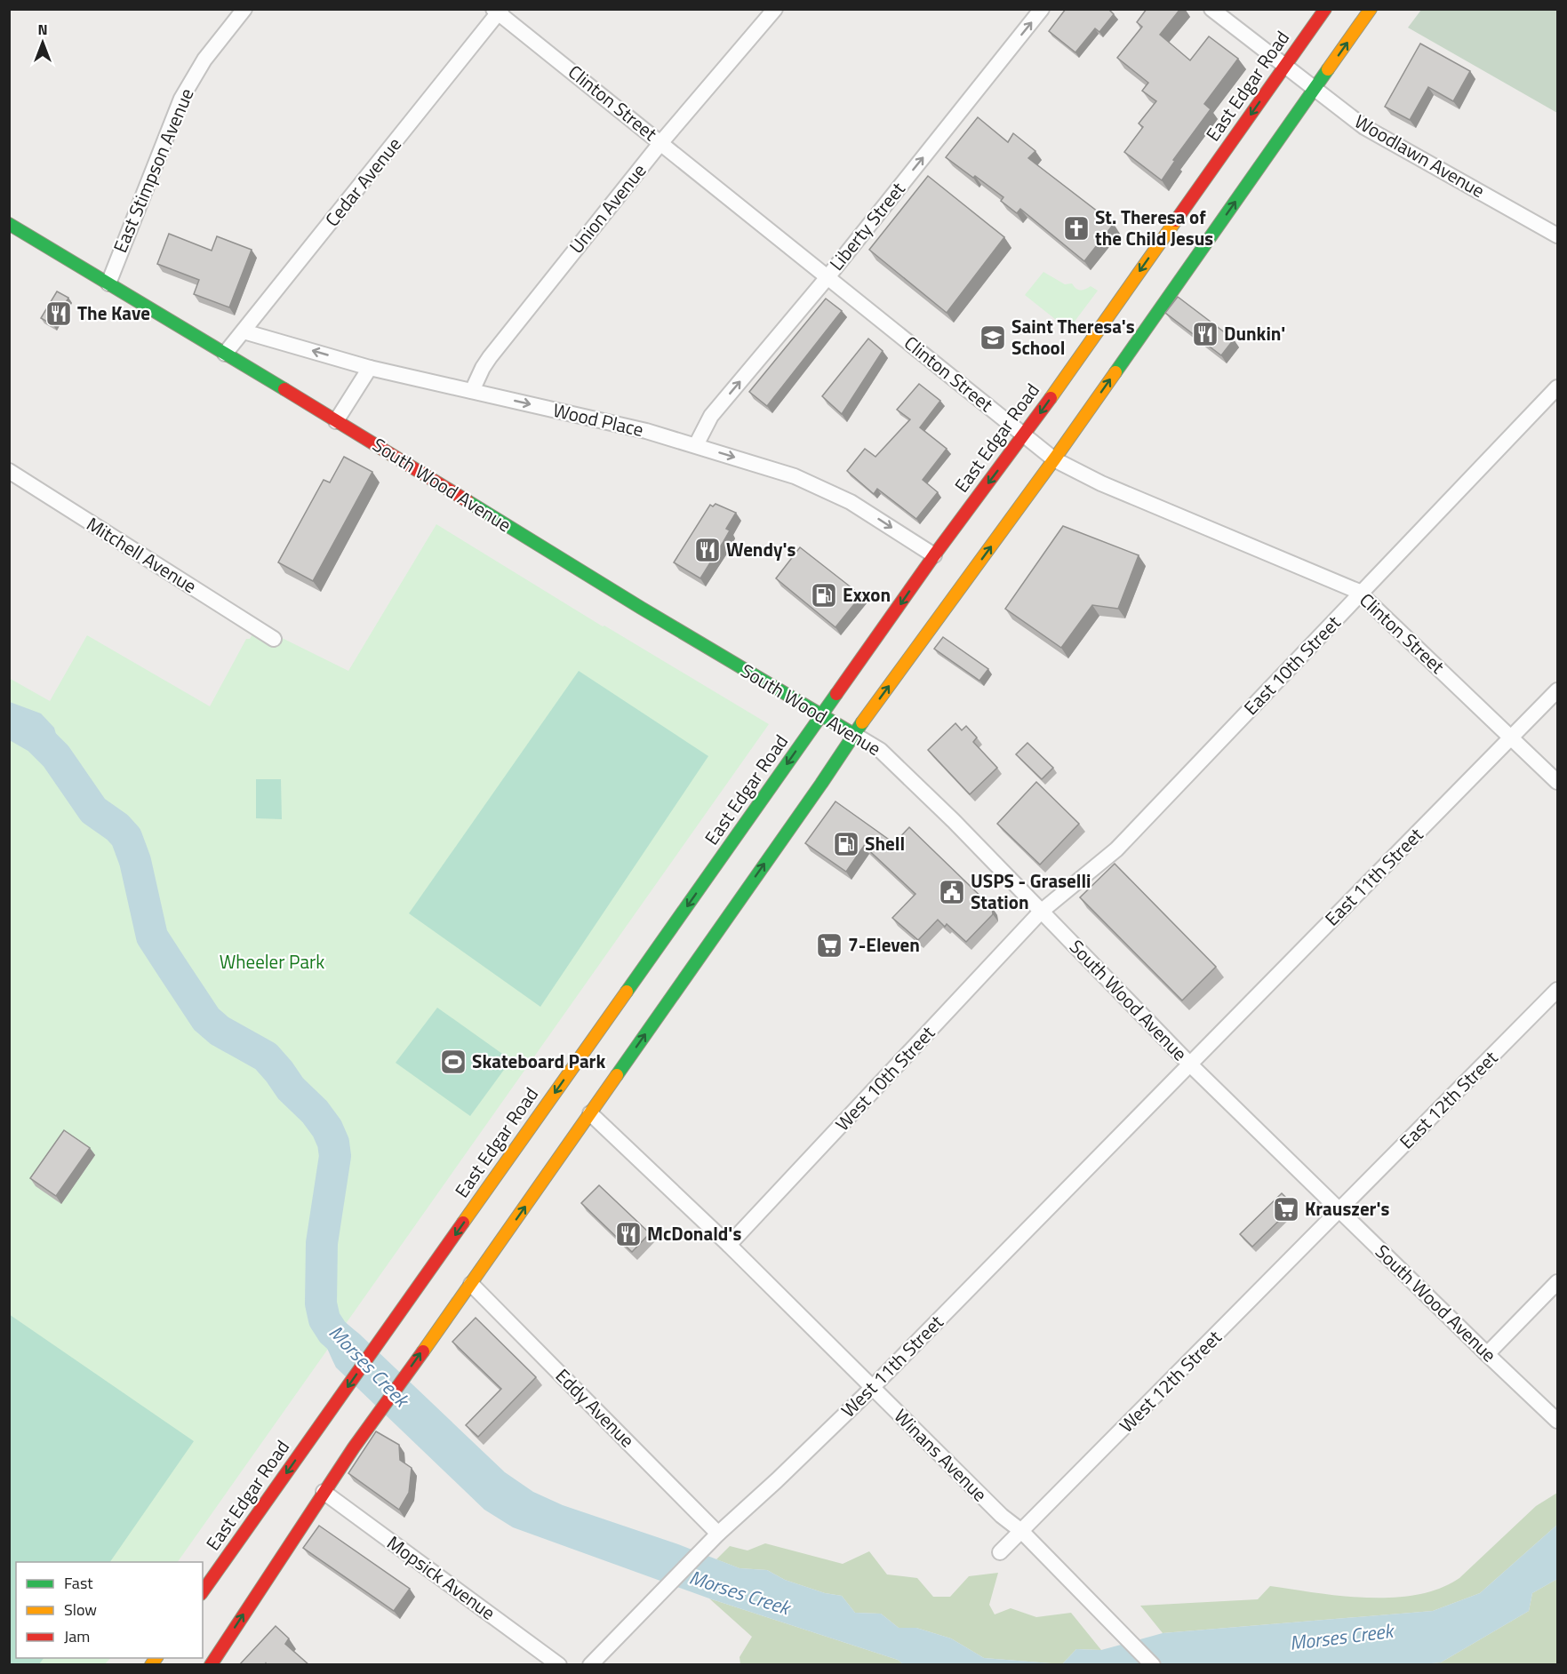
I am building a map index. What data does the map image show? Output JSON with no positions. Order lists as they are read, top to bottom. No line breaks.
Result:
{"streets":{"main road":["East Edgar Road","South Wood Avenue"],"street":["Clinton Street","Woodlawn Avenue","East Stimpson Avenue","Cedar Avenue","Union Avenue","Liberty Street","Wood Place","Mitchell Avenue","East 10th Street","East 11th Street","West 10th Street","East 12th Street","West 11th Street","West 12th Street","Eddy Avenue","Winans Avenue","Mopsick Avenue"]},"crossings":[["East Edgar Road","Clinton Street"],["East Edgar Road","Woodlawn Avenue"],["East Edgar Road","Wood Place"],["East Edgar Road","South Wood Avenue"],["Clinton Street","Cedar Avenue"],["Clinton Street","Union Avenue"],["Clinton Street","Liberty Street"],["Clinton Street","East 10th Street"],["Clinton Street","East 11th Street"],["East Stimpson Avenue","South Wood Avenue"],["Cedar Avenue","Wood Place"],["Cedar Avenue","South Wood Avenue"],["Union Avenue","Wood Place"],["Liberty Street","Wood Place"],["South Wood Avenue","East 10th Street"],["South Wood Avenue","East 11th Street"],["South Wood Avenue","West 10th Street"],["South Wood Avenue","East 12th Street"],["South Wood Avenue","West 11th Street"],["South Wood Avenue","West 12th Street"],["East 10th Street","West 10th Street"],["East 11th Street","West 11th Street"],["West 10th Street","Winans Avenue"],["East 12th Street","West 12th Street"],["West 11th Street","Eddy Avenue"],["West 11th Street","Winans Avenue"],["West 12th Street","Winans Avenue"]],"one_way":["Liberty Street"],"water":["Morses Creek"],"parks":["Wheeler Park"],"places":{"church":["St. Theresa of the Child Jesus"],"restaurant":["The Kave","Dunkin'","Wendy's","McDonald's"],"school or university":["Saint Theresa's School"],"fuel station":["Exxon","Shell"],"public building":["USPS - Graselli Station"],"supermarket":["7-Eleven","Krauszer's"],"sports":["Skateboard Park"]},"legend":["Fast","Slow","Jam"],"north":"top"}
